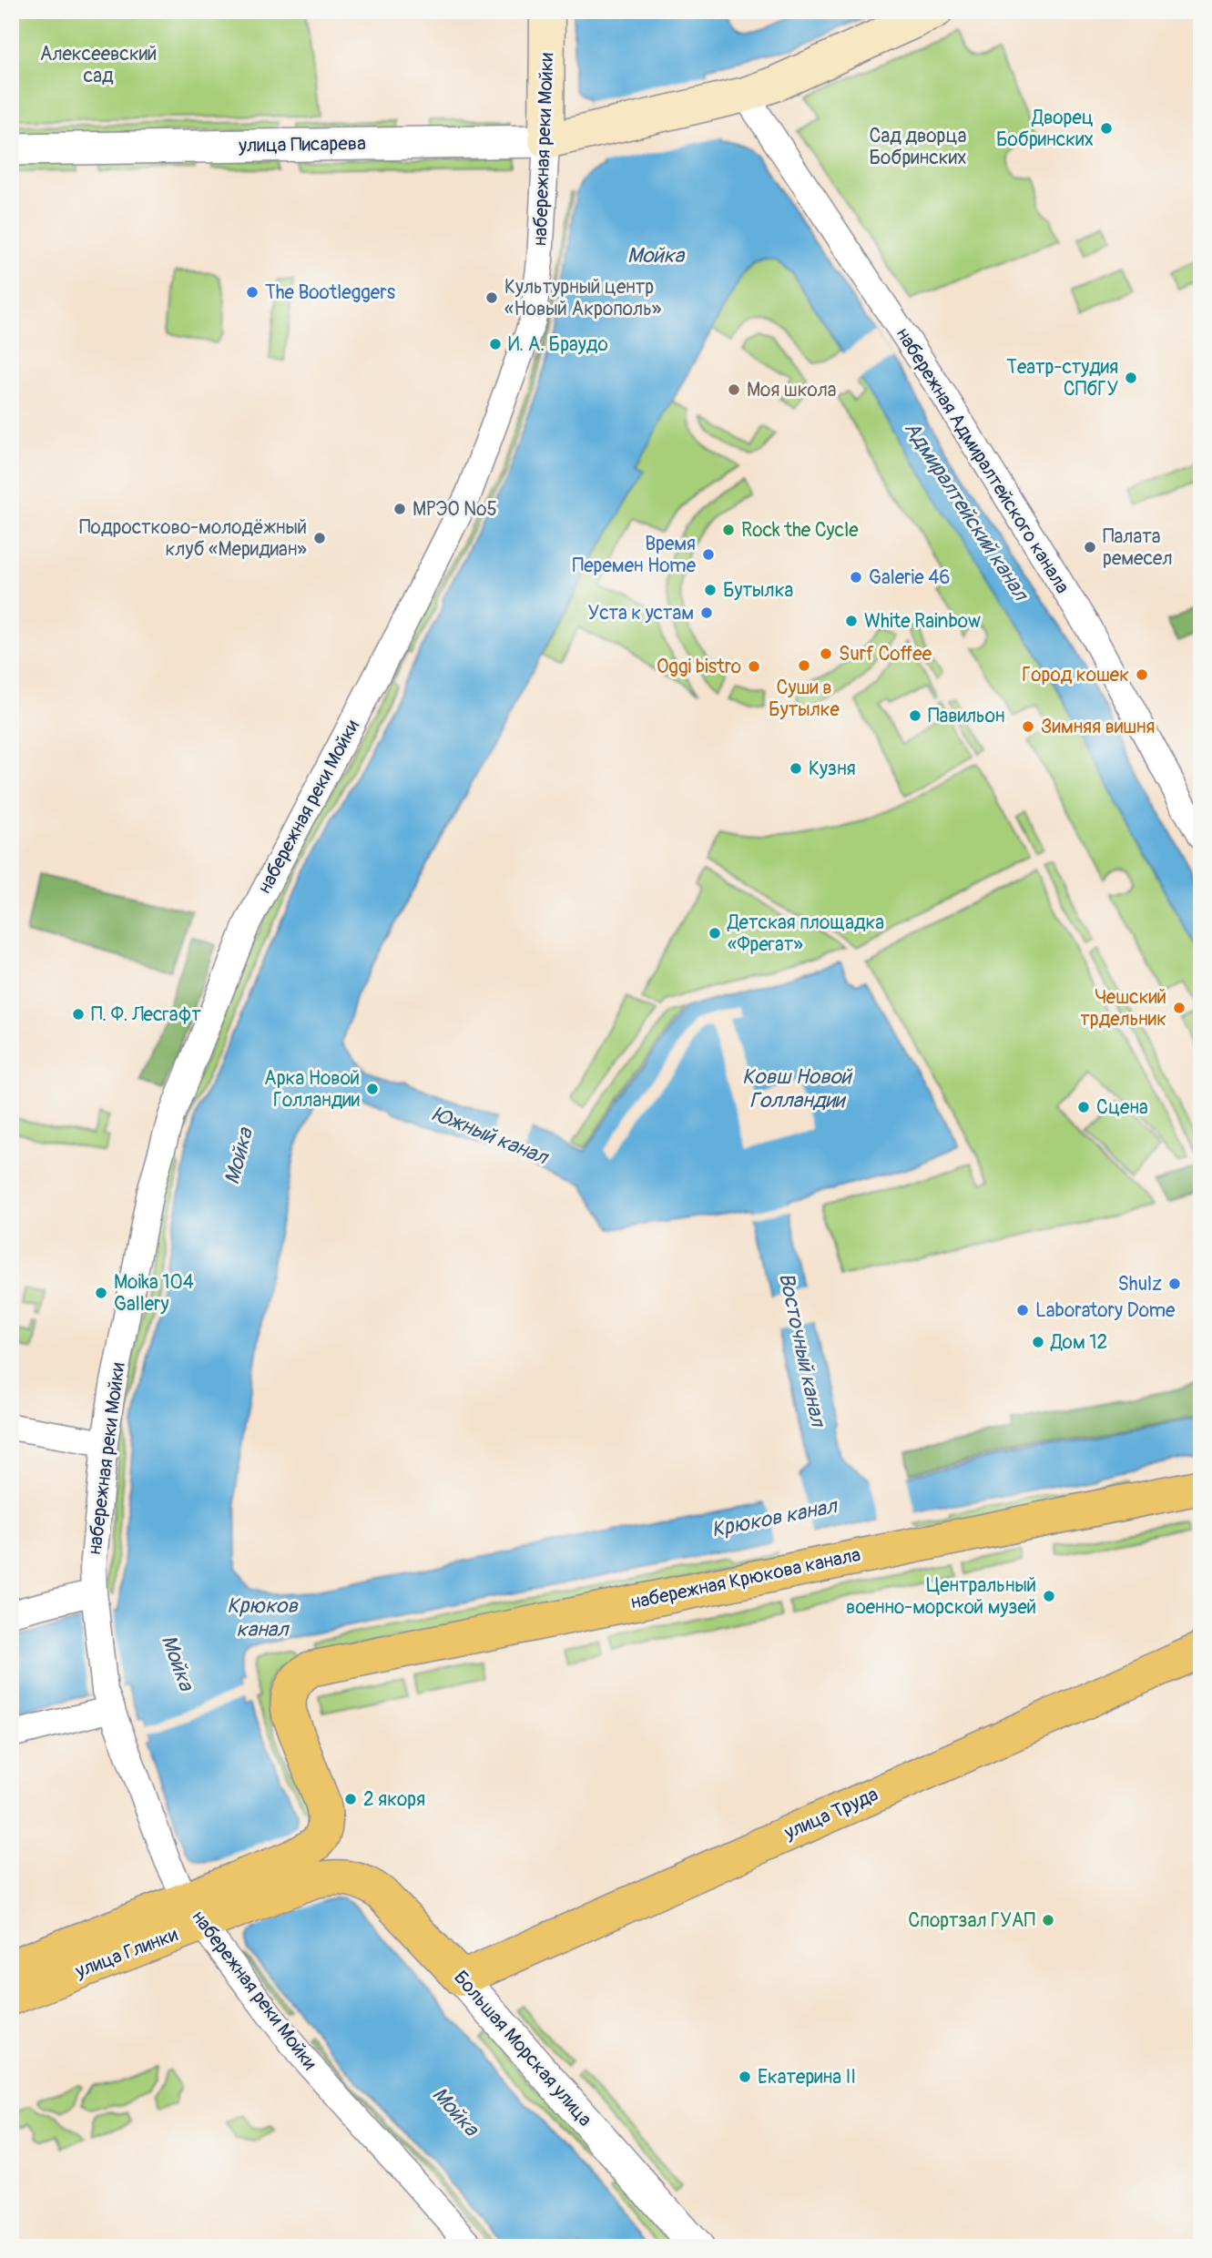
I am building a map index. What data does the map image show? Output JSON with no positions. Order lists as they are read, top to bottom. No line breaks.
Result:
{"streets":{"main road":["улица Писарева","набережная реки Мойки","набережная Крюкова канала","улица Труда","улица Глинки","Большая Морская улица"],"street":["набережная Адмиралтейского канала"]},"crossings":[["улица Писарева","набережная реки Мойки"],["улица Писарева","набережная Адмиралтейского канала"],["набережная реки Мойки","улица Глинки"],["набережная Крюкова канала","улица Глинки"],["набережная Крюкова канала","Большая Морская улица"],["улица Труда","Большая Морская улица"],["улица Глинки","Большая Морская улица"]],"water":["Мойка","Адмиралтейский канал","Ковш Новой Голландии","Южный канал","Восточный канал","Крюков канал"],"parks":["Алексеевский сад","Сад дворца Бобринских"],"places":["Дворец Бобринских","The Bootleggers","Культурный центр «Новый Акрополь»","И. А. Браудо","Театр-студия СПбГУ","Моя школа","МРЭО №5","Rock the Cycle","Подростково-молодёжный клуб «Меридиан»","Палата ремесел","Время Перемен Home","Galerie 46","Бутылка","Уста к устам","White Rainbow","Surf Coffee","Суши в Бутылке","Oggi bistro","Город кошек","Павильон","Зимняя вишня","Кузня","Детская площадка «Фрегат»","Чешский трдельник","П. Ф. Лесгафт","Арка Новой Голландии","Сцена","Shulz","Moika 104 Gallery","Laboratory Dome","Дом 12","Центральный военно-морской музей","2 якоря","Спортзал ГУАП","Екатерина II"]}
